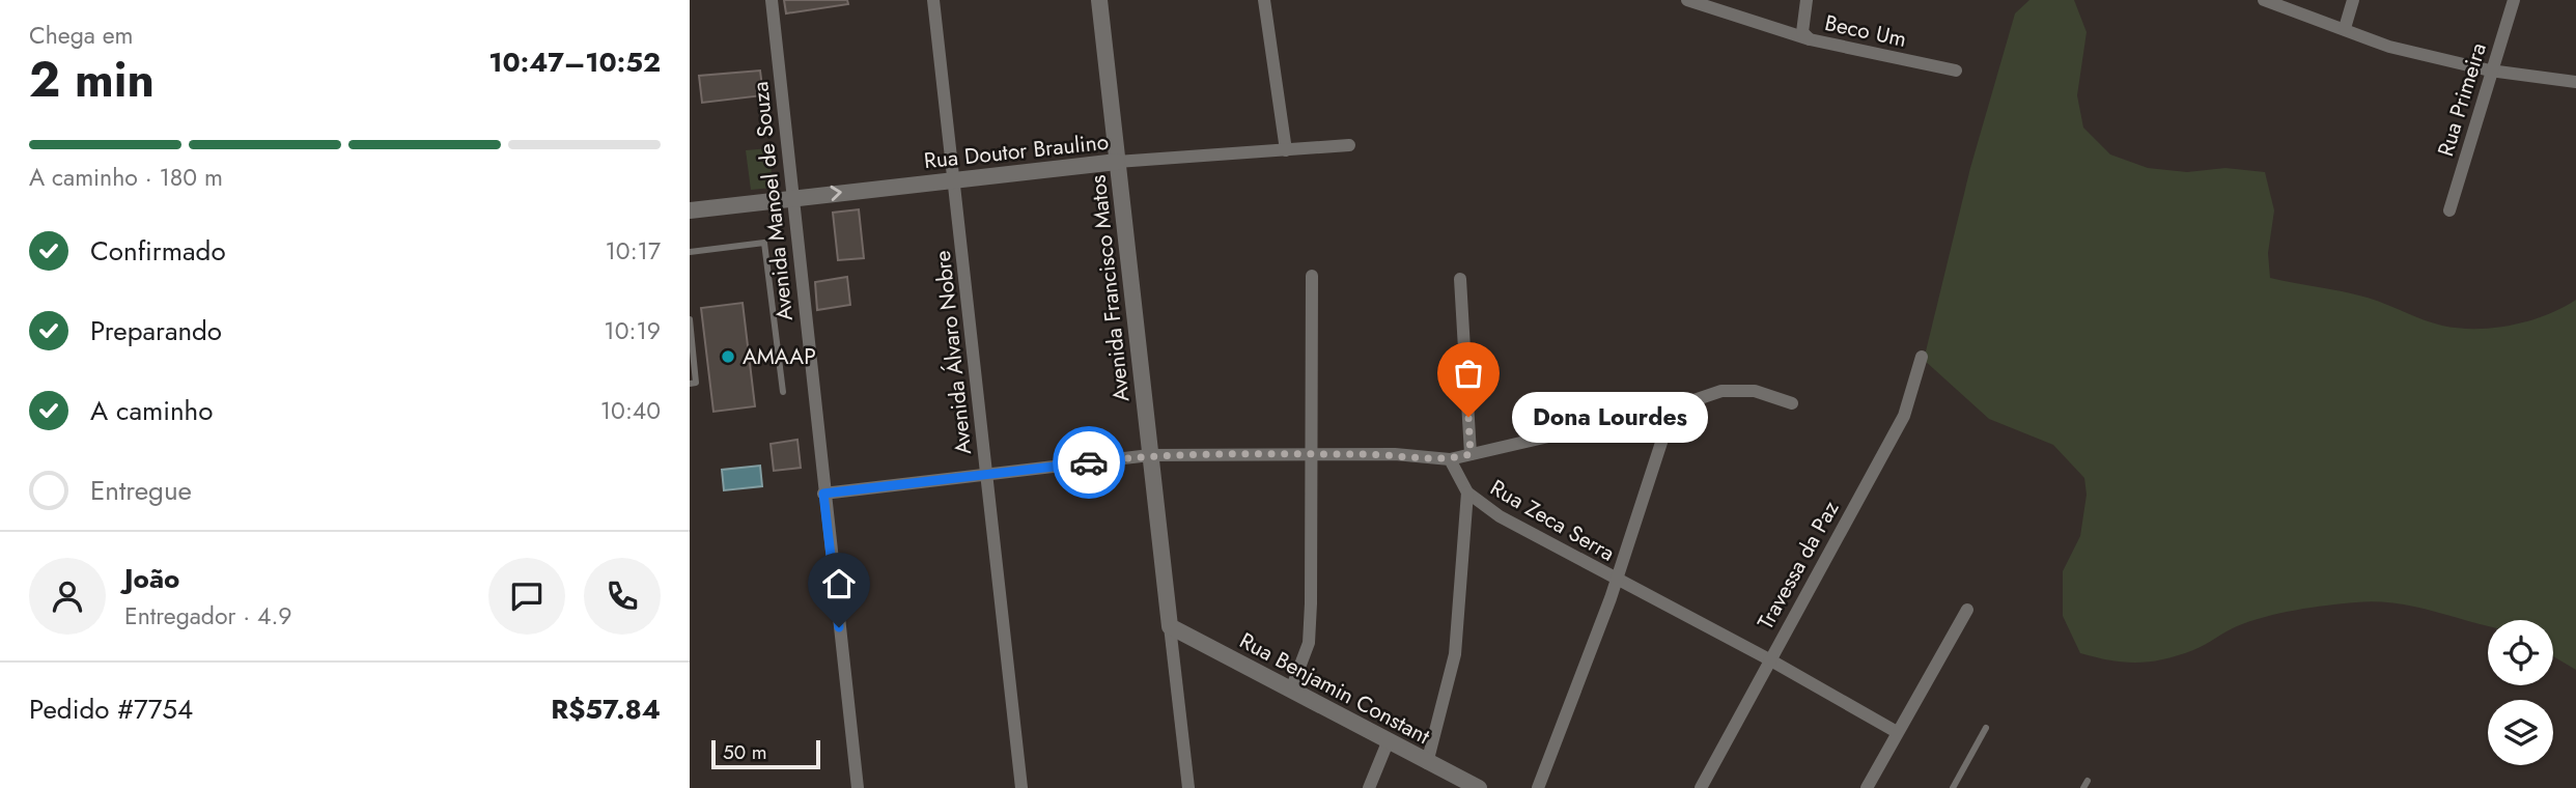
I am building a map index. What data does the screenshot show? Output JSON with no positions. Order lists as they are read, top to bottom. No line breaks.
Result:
{"streets":{"street":["Beco Um","Rua Primeira","Rua Doutor Braulino","Avenida Manoel de Souza","Avenida Francisco Matos","Avenida Álvaro Nobre","Rua Zeca Serra","Travessa da Paz","Rua Benjamin Constant"]},"crossings":[["Rua Doutor Braulino","Avenida Manoel de Souza"],["Rua Doutor Braulino","Avenida Francisco Matos"],["Rua Doutor Braulino","Avenida Álvaro Nobre"],["Avenida Francisco Matos","Rua Benjamin Constant"],["Rua Zeca Serra","Travessa da Paz"]],"places":["AMAAP","Dona Lourdes"],"scale_bar":"50 m","page":{"heading":["2 min","Chega em","10:47–10:52"],"panel":["João","Entregador · 4.9","Pedido #7754","R$57.84"],"bar":"A caminho · 180 m","list":[["Confirmado","10:17"],["Preparando","10:19"],["A caminho","10:40"],"Entregue"],"bubble":"Dona Lourdes","scale":"50 m"}}
